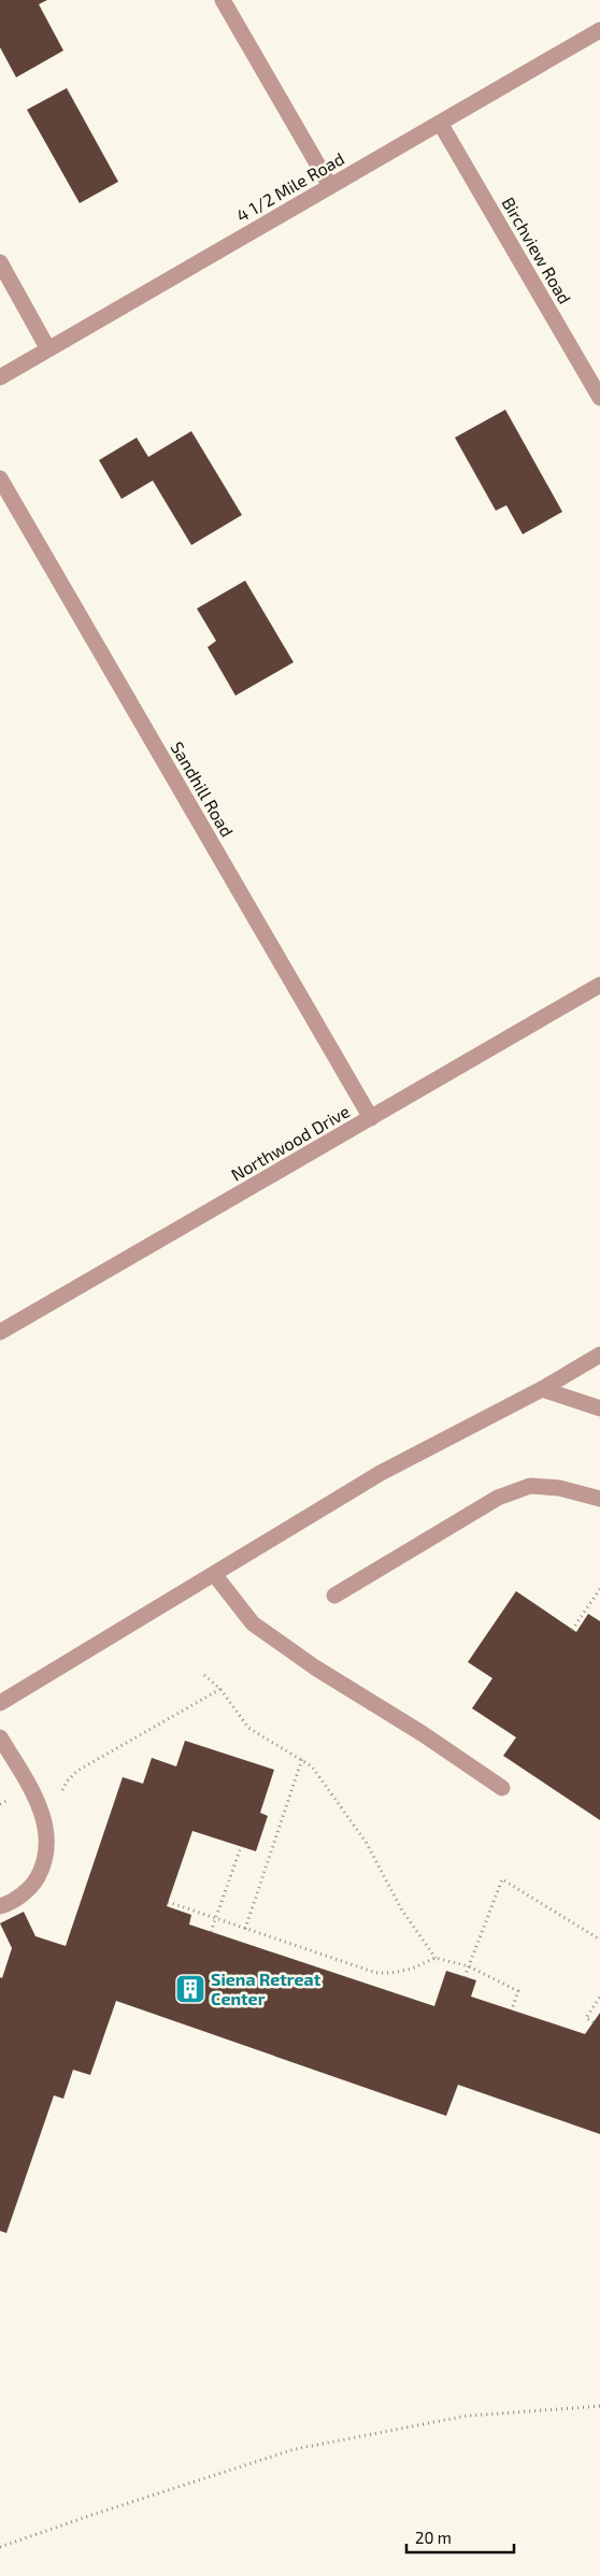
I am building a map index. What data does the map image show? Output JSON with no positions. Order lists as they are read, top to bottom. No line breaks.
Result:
{"streets":{"street":["4 1/2 Mile Road","Birchview Road","Sandhill Road","Northwood Drive"]},"crossings":[["4 1/2 Mile Road","Birchview Road"],["Sandhill Road","Northwood Drive"]],"places":{"building":["Siena Retreat Center"]},"scale_bar":"20 m"}
